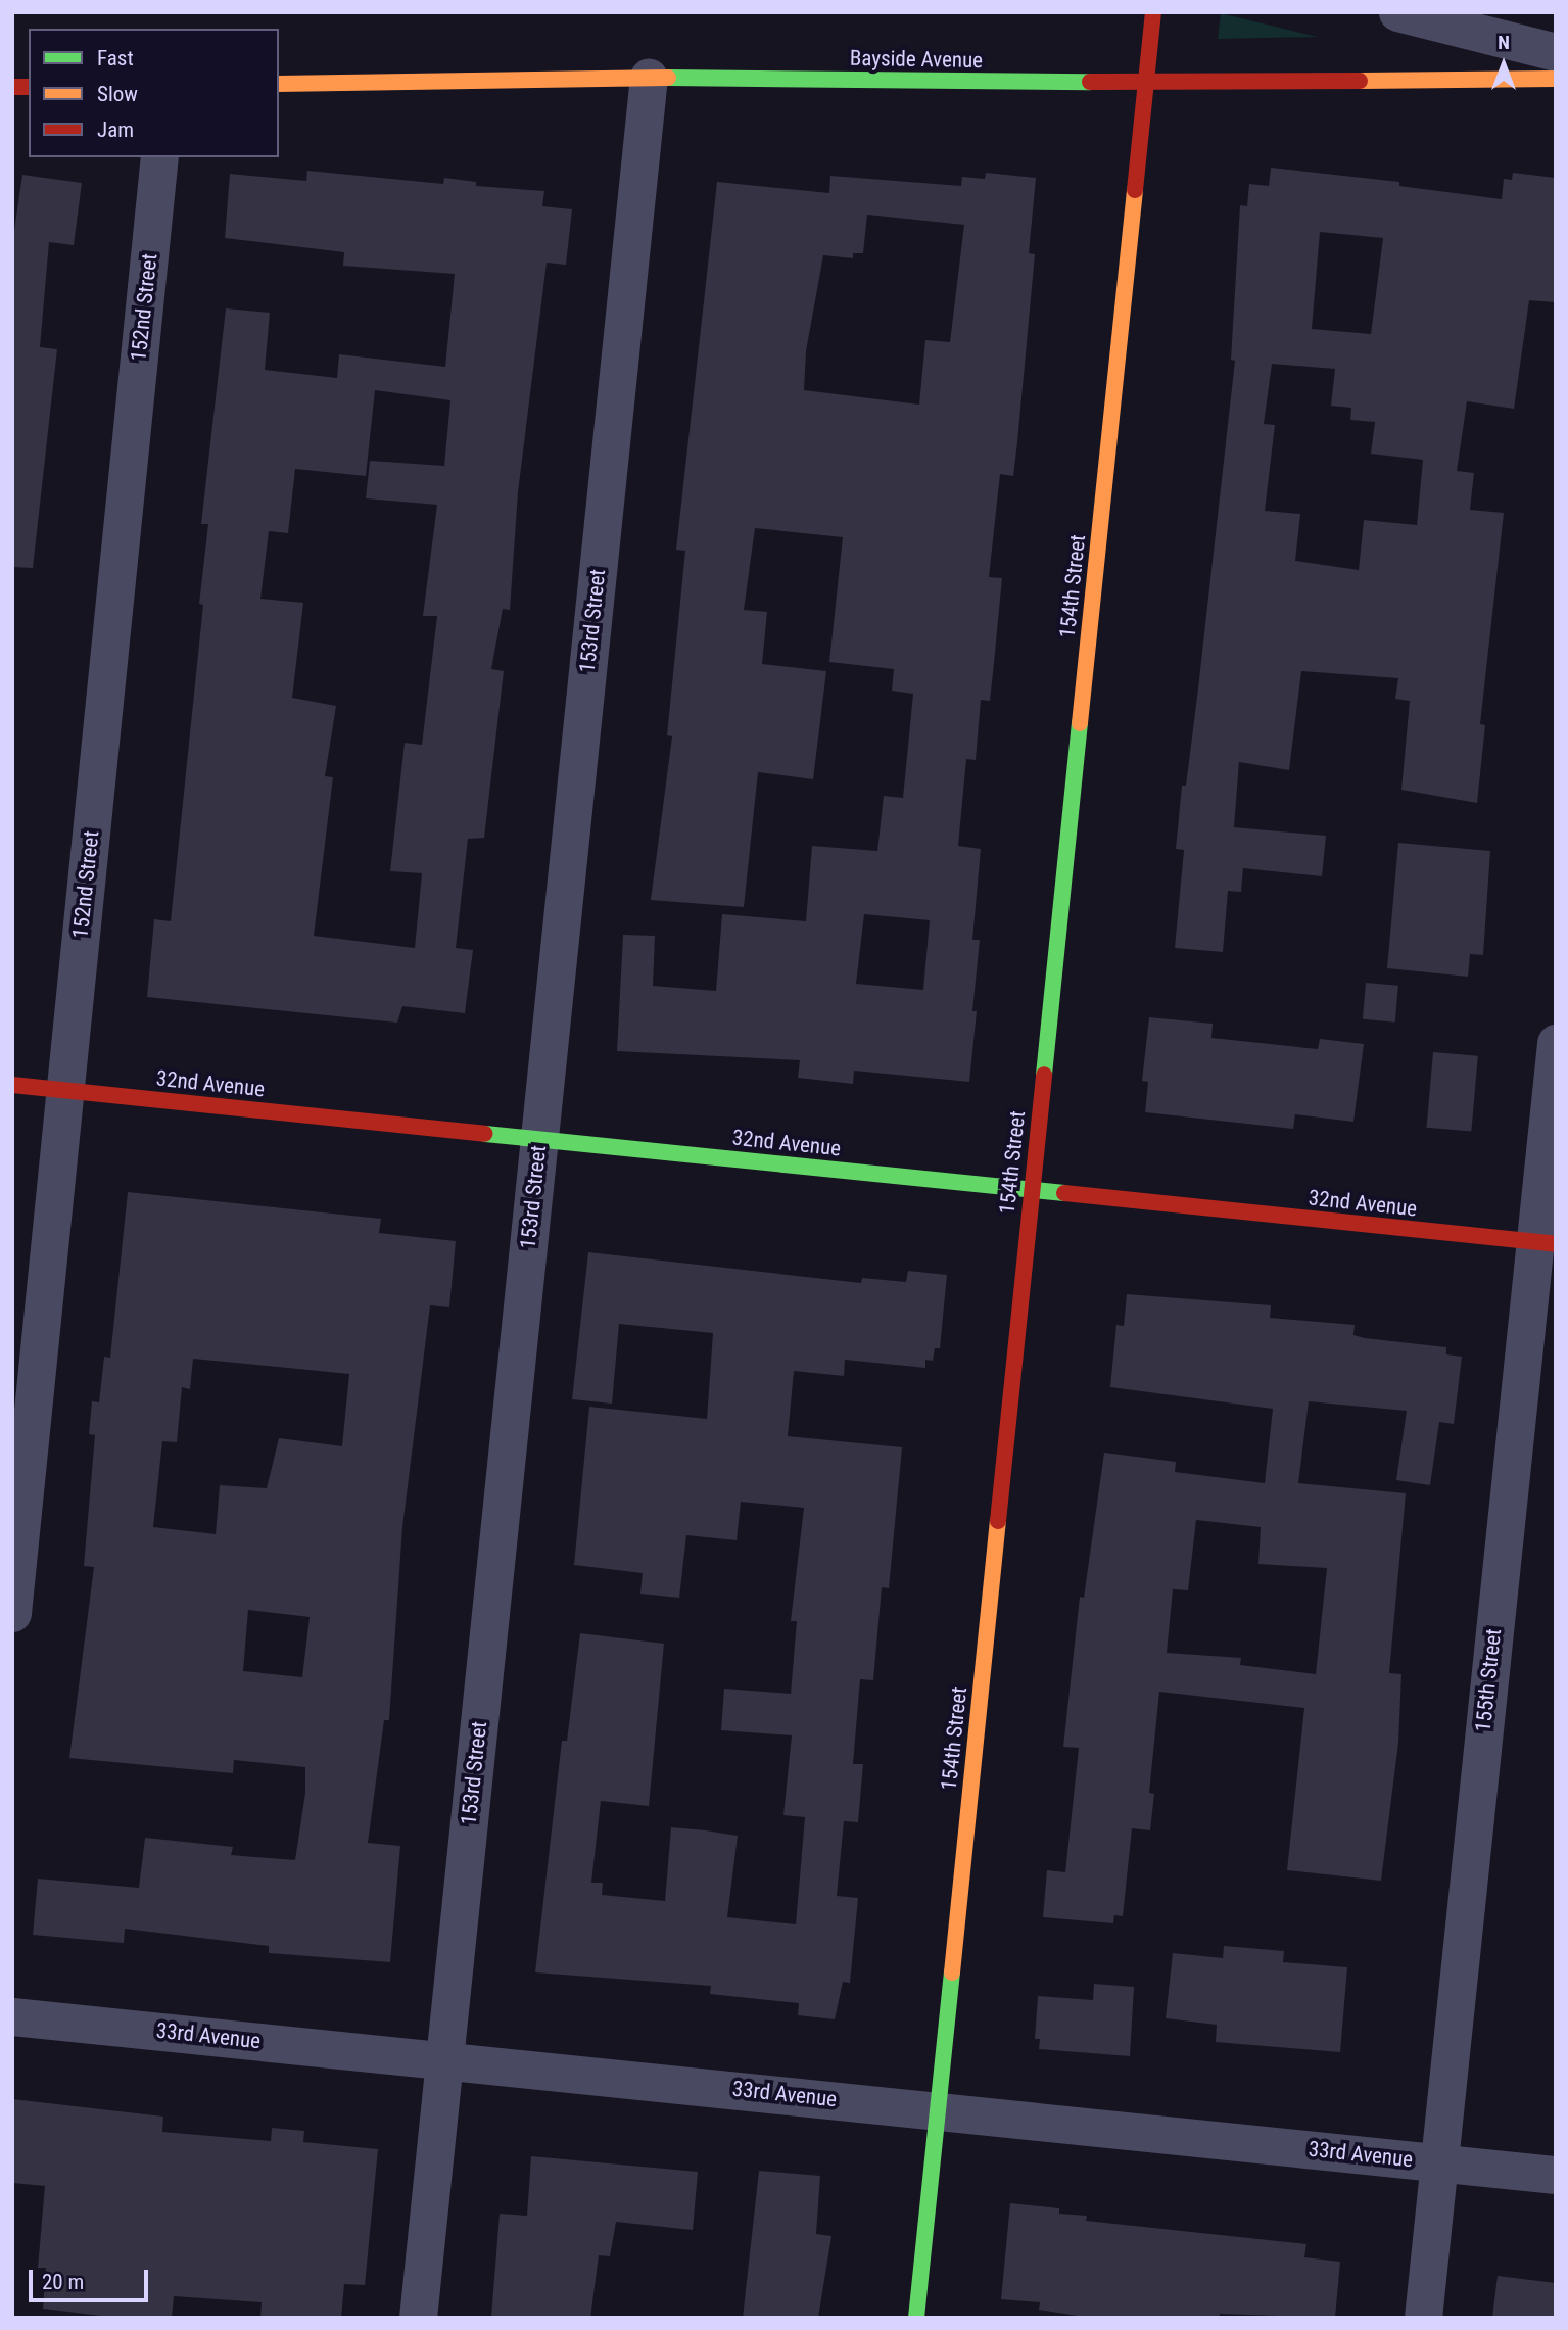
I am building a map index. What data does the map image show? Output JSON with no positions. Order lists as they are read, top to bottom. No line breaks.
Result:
{"streets":{"street":["Bayside Avenue","152nd Street","154th Street","153rd Street","32nd Avenue","155th Street","33rd Avenue"]},"crossings":[["Bayside Avenue","154th Street"],["Bayside Avenue","153rd Street"],["152nd Street","32nd Avenue"],["154th Street","32nd Avenue"],["154th Street","33rd Avenue"],["153rd Street","32nd Avenue"],["153rd Street","33rd Avenue"],["32nd Avenue","155th Street"],["155th Street","33rd Avenue"]],"legend":["Fast","Slow","Jam"],"scale_bar":"20 m","north":"top"}
